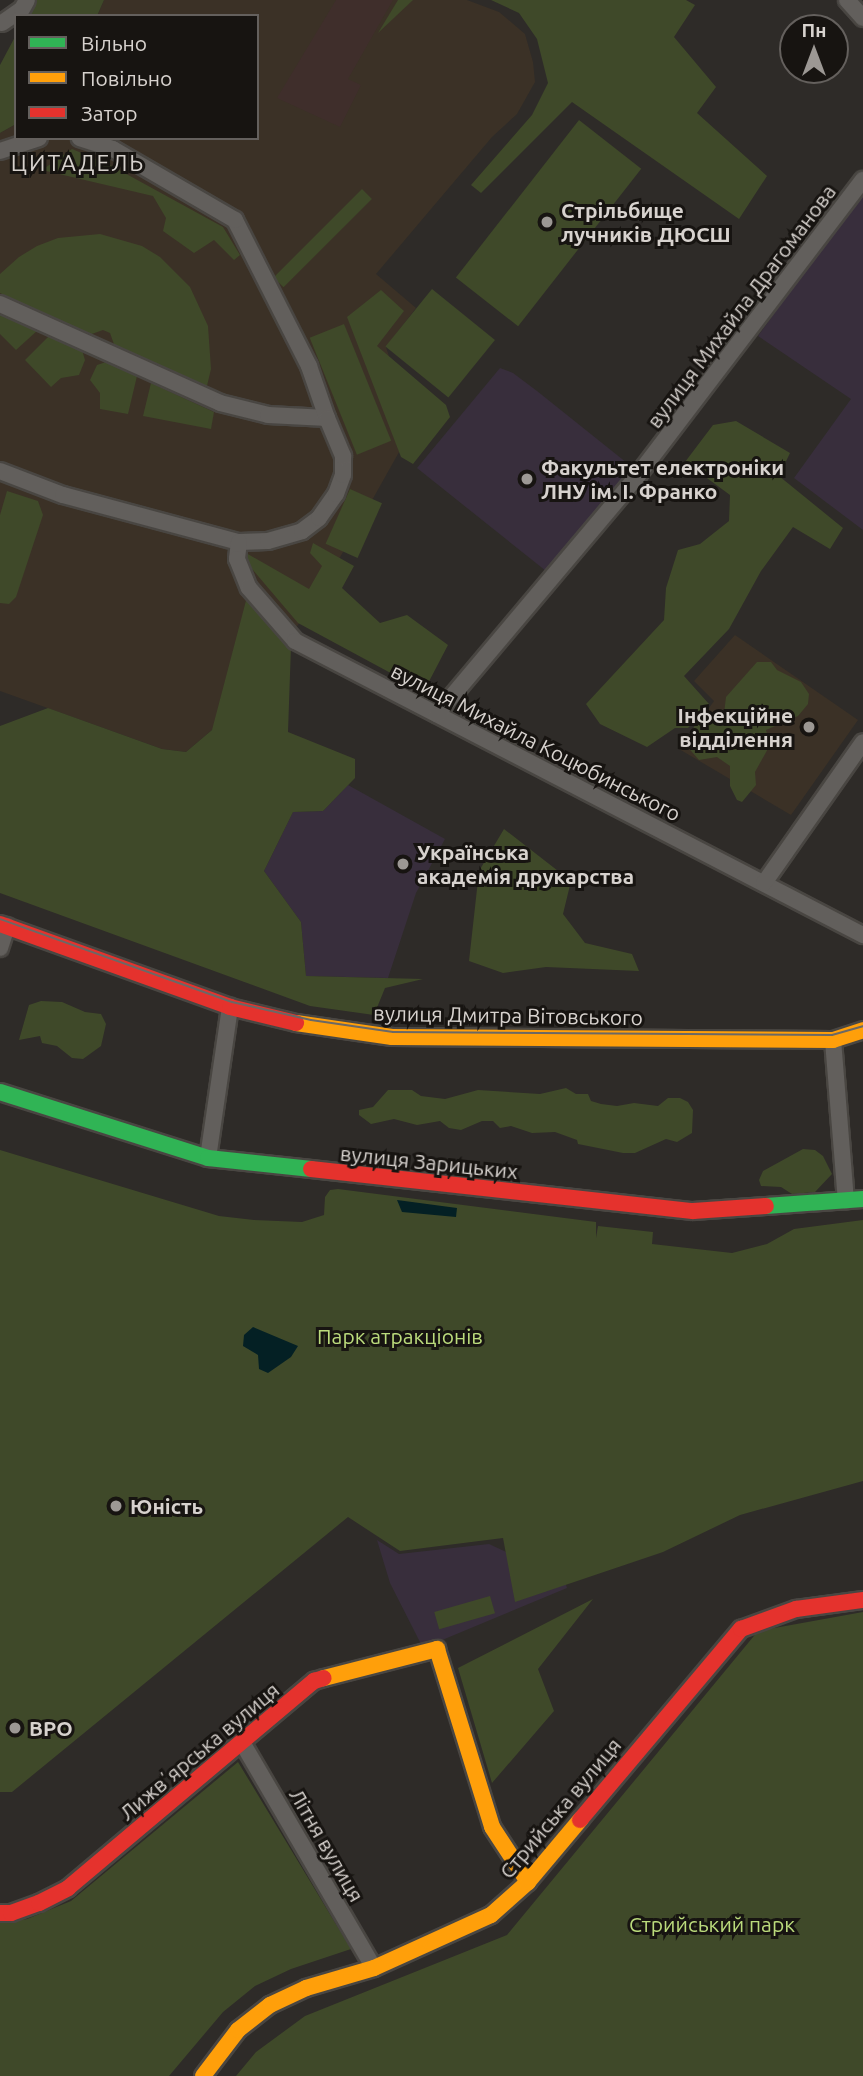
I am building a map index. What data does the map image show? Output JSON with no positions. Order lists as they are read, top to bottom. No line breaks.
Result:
{"streets":{"main road":["вулиця Дмитра Вітовського","вулиця Зарицьких","Лижвʼярська вулиця","Стрийська вулиця"],"street":["вулиця Михайла Драгоманова","вулиця Михайла Коцюбинського","Літня вулиця"]},"crossings":[["вулиця Михайла Драгоманова","вулиця Михайла Коцюбинського"],["Лижвʼярська вулиця","Стрийська вулиця"],["Лижвʼярська вулиця","Літня вулиця"],["Стрийська вулиця","Літня вулиця"]],"districts":["ЦИТАДЕЛЬ"],"parks":["Парк атракціонів","Стрийський парк"],"places":["Стрільбище лучників ДЮСШ","Факультет електроніки ЛНУ ім. І. Франко","Інфекційне відділення","Українська академія друкарства","Юність","ВРО"],"legend":["Вільно","Повільно","Затор"],"north":"top"}
